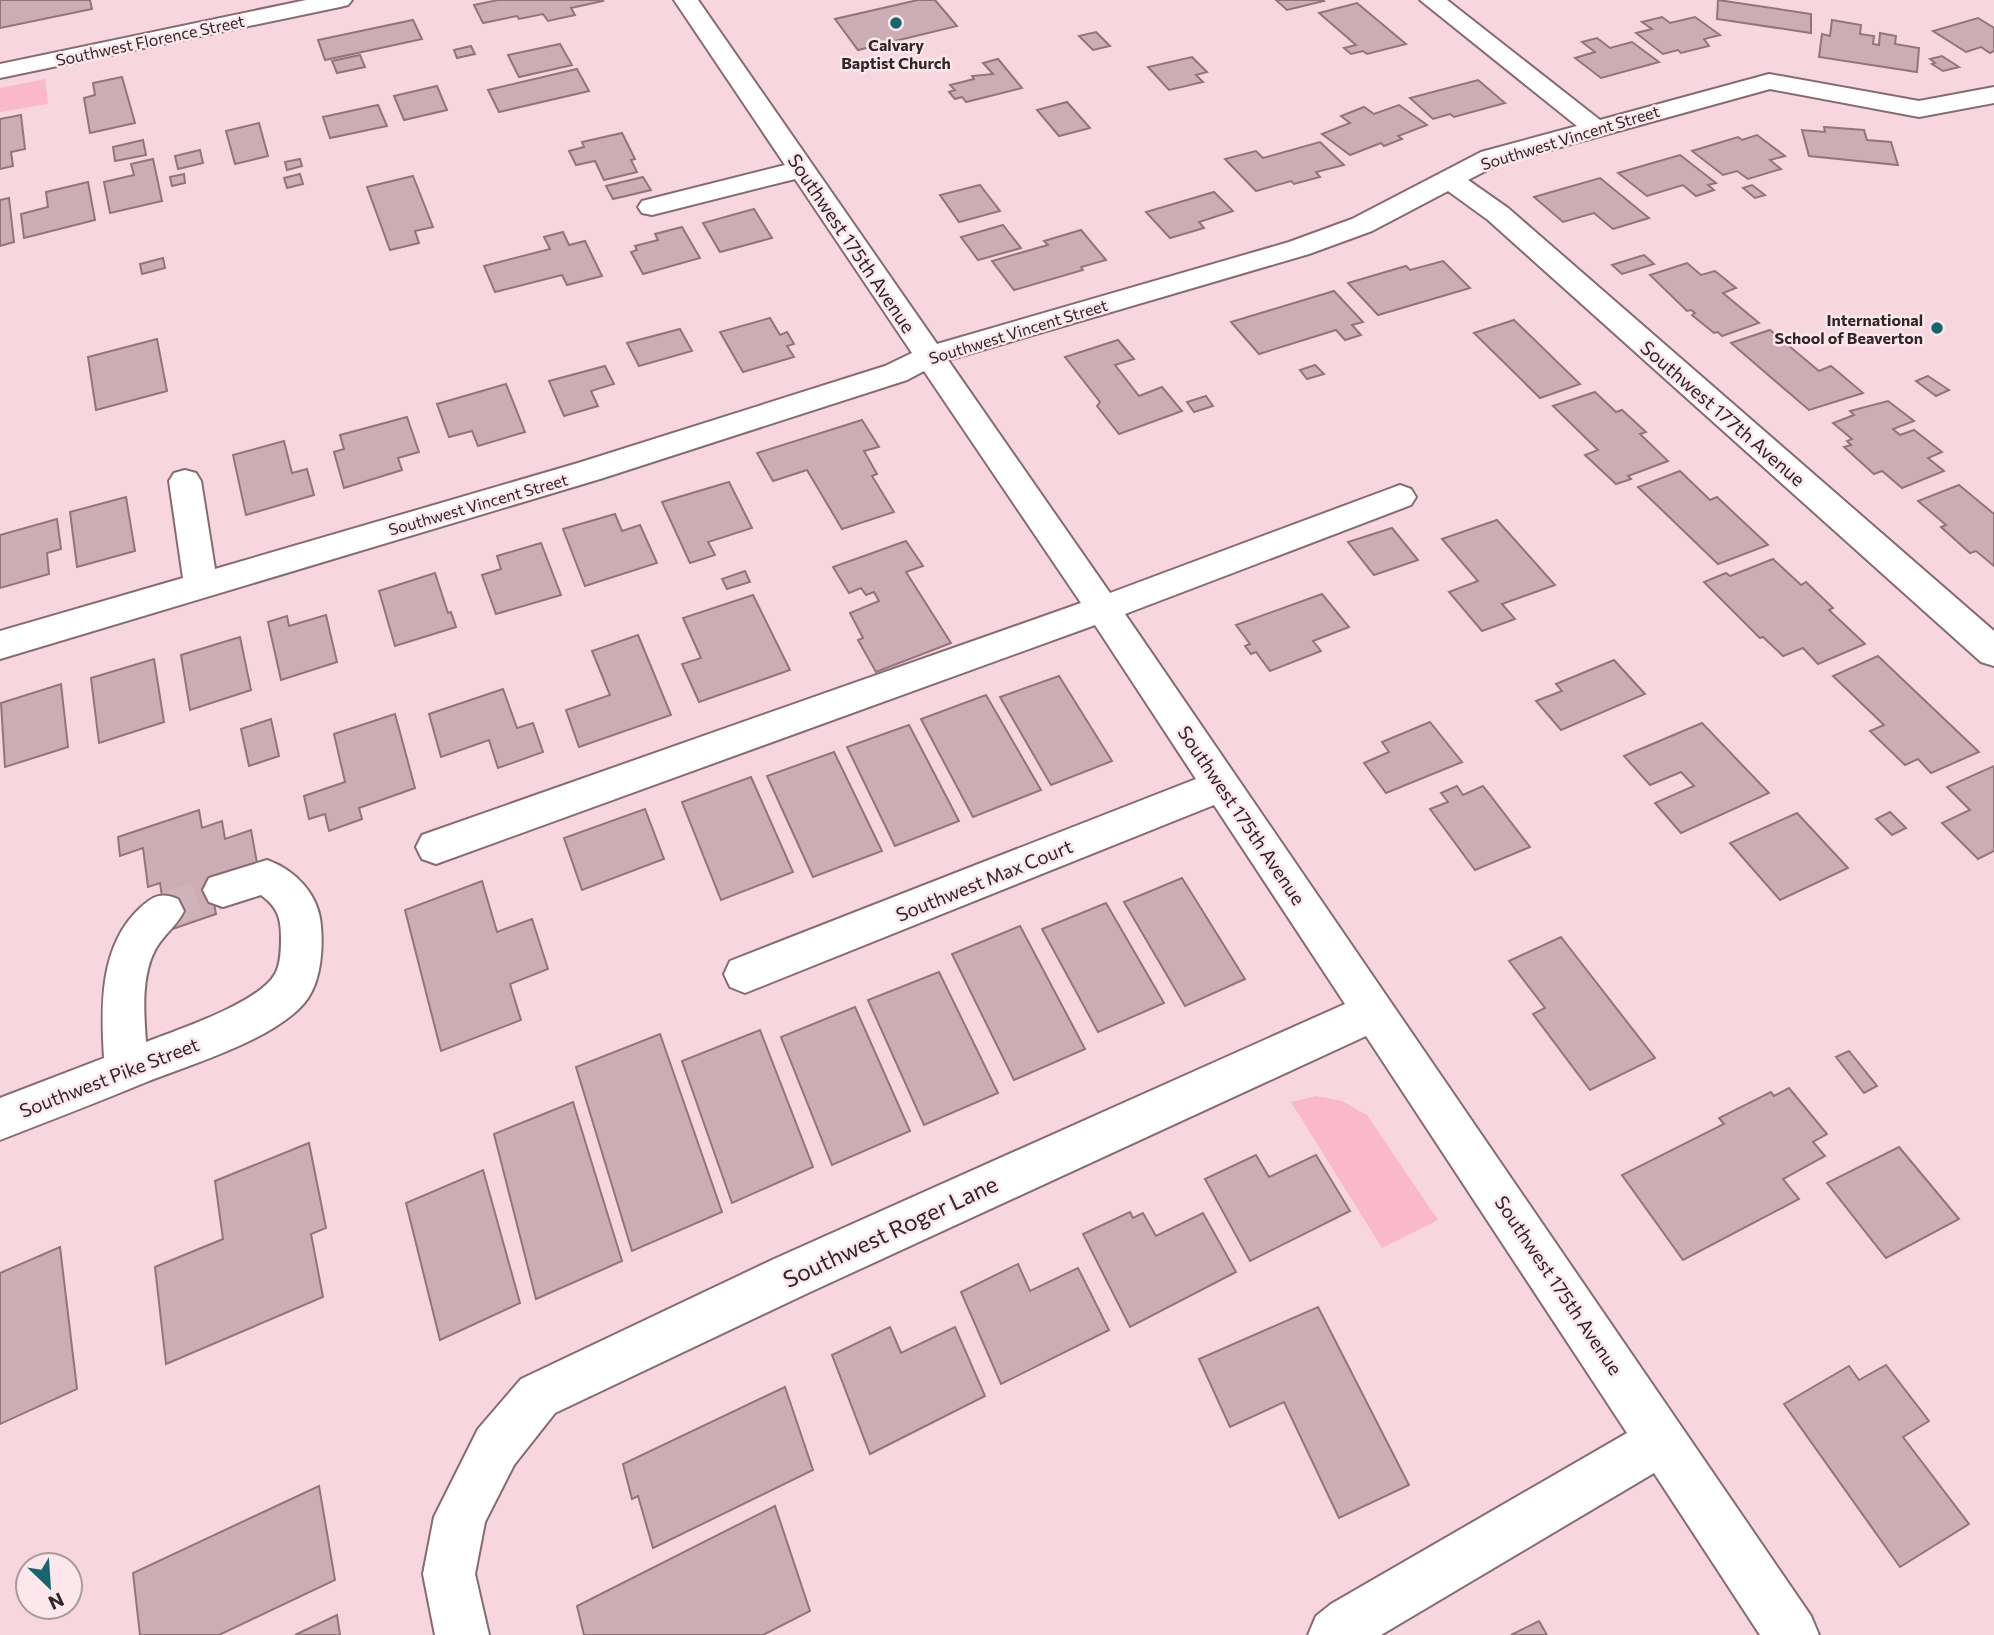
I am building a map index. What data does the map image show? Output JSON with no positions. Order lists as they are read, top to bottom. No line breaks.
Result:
{"streets":{"street":["Southwest Florence Street","Southwest Vincent Street","Southwest 175th Avenue","Southwest 177th Avenue","Southwest Max Court","Southwest Pike Street","Southwest Roger Lane"]},"crossings":[["Southwest Vincent Street","Southwest 175th Avenue"],["Southwest Vincent Street","Southwest 177th Avenue"],["Southwest 175th Avenue","Southwest Max Court"],["Southwest 175th Avenue","Southwest Roger Lane"]],"places":["Calvary Baptist Church","International School of Beaverton"],"north":"bottom right"}
